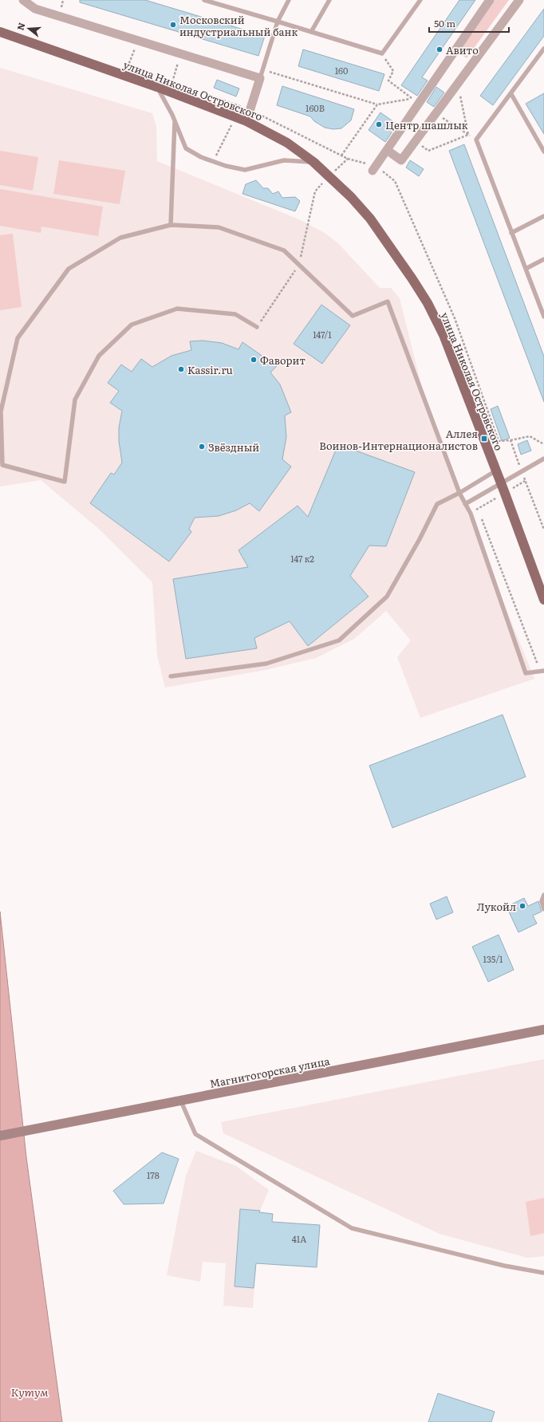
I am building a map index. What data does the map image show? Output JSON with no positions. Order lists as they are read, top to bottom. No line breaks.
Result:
{"streets":{"main road":["улица Николая Островского","Магнитогорская улица"]},"water":["Кутум"],"places":{"other":["Московский индустриальный банк","Авито","Центр шашлык","Фаворит","Kassir.ru","Звёздный","Лукойл"],"transit":["Аллея Воинов-Интернационалистов"]},"house_numbers":["160","160В","147/1","147 к2","135/1","178","41А"],"scale_bar":"50 m","north":"left"}
